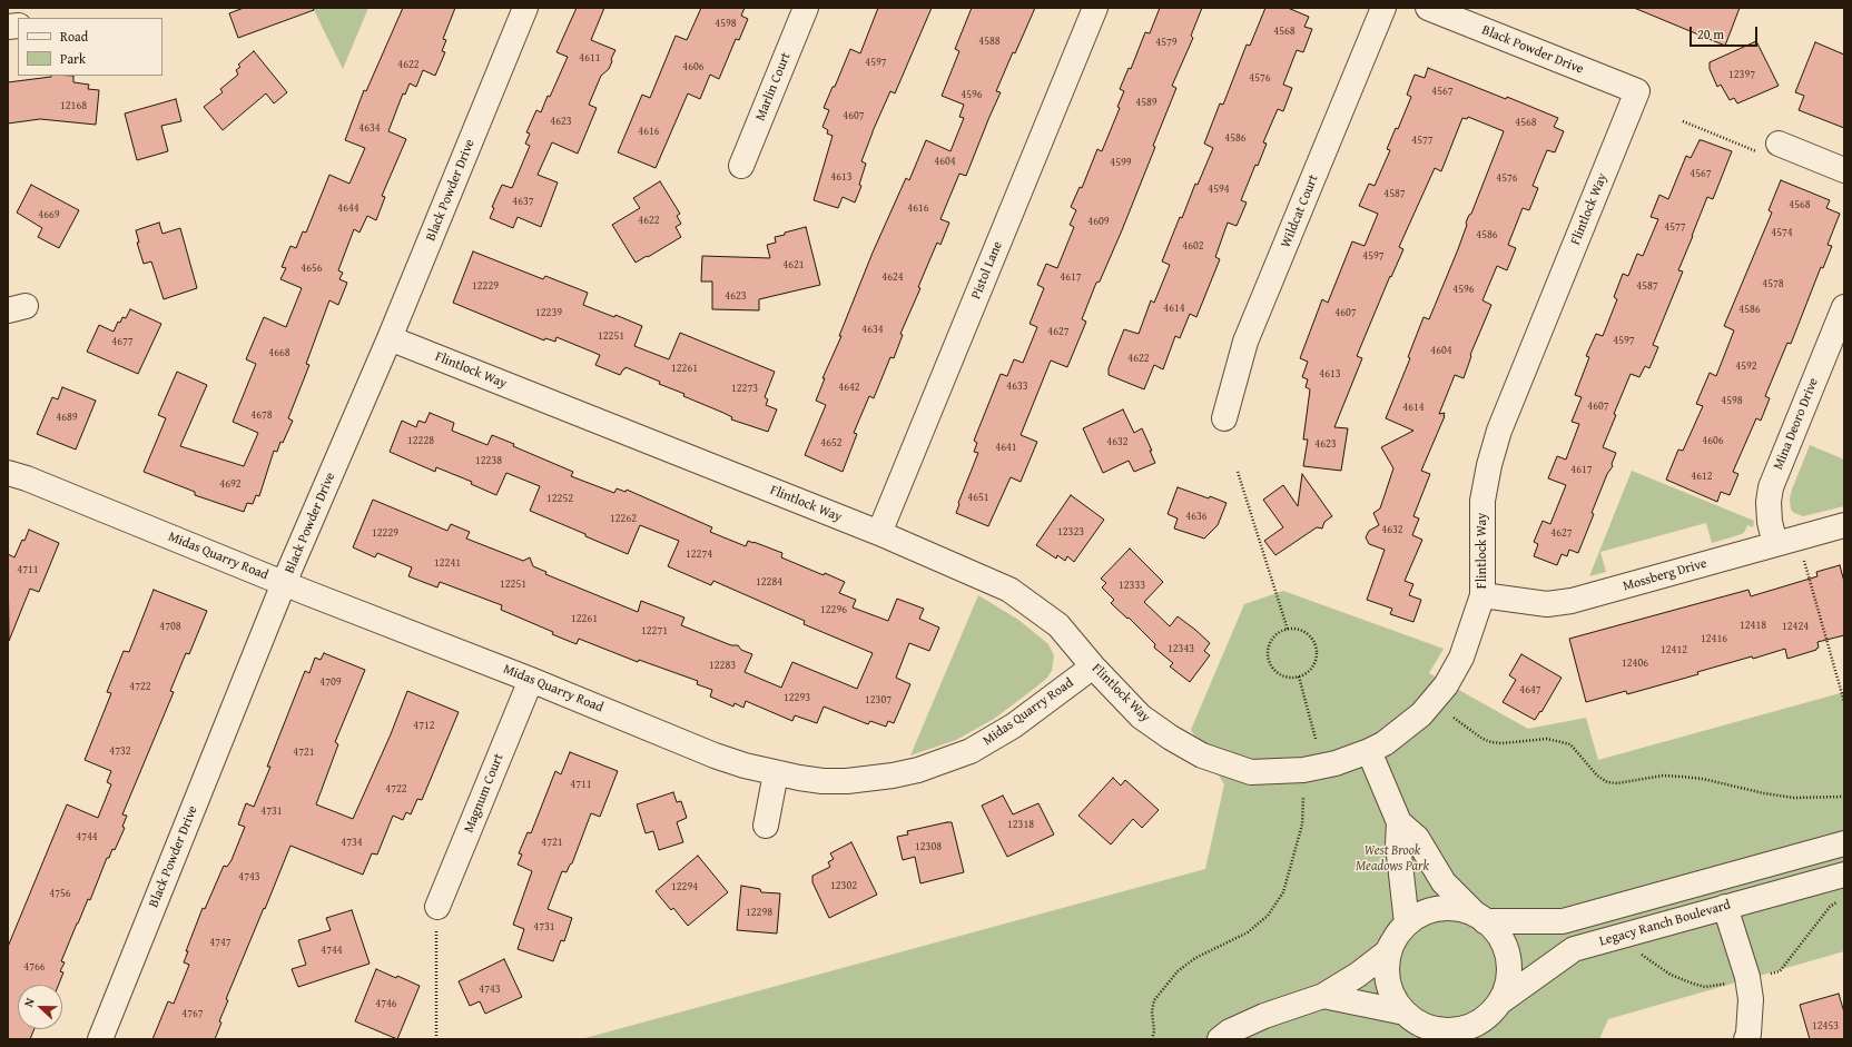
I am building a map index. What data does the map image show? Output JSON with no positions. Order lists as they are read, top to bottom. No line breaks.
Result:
{"streets":{"street":["Black Powder Drive","Marlin Court","Flintlock Way","Wildcat Court","Pistol Lane","Mina Deoro Drive","Midas Quarry Road","Mossberg Drive","Magnum Court","Legacy Ranch Boulevard"]},"crossings":[["Black Powder Drive","Flintlock Way"],["Black Powder Drive","Midas Quarry Road"],["Flintlock Way","Pistol Lane"],["Flintlock Way","Midas Quarry Road"],["Flintlock Way","Mossberg Drive"],["Mina Deoro Drive","Mossberg Drive"],["Midas Quarry Road","Magnum Court"]],"parks":["West Brook Meadows Park"],"house_numbers":["4598","4568","4588","4579","4611","4597","4622","4606","12397","4576","4567","4596","4589","12168","4607","4623","4568","4634","4616","4586","4577","4604","4599","4567","4613","4576","4594","4587","4637","4568","4644","4616","4669","4622","4609","4577","4574","4586","4602","4597","4621","4656","4624","4617","4578","12229","4587","4596","4623","4614","4586","12239","4607","4634","4627","12251","4597","4677","4604","4668","4622","4592","12261","4613","4633","4642","12273","4598","4607","4614","4678","4689","12228","4606","4632","4652","4623","4641","12238","4617","4612","4692","4651","12252","4636","12262","4632","12323","12229","4627","12274","12241","4711","12284","12251","12333","12296","12261","12418","4708","12424","12271","12416","12343","12412","12406","12283","4709","4722","4647","12293","12307","4712","4732","4721","4711","4722","4731","12318","4744","4734","4721","12308","4743","12302","12294","4756","12298","4731","4747","4744","4766","4743","4746","4767","12453"],"legend":["Road","Park"],"scale_bar":"20 m","north":"left"}
